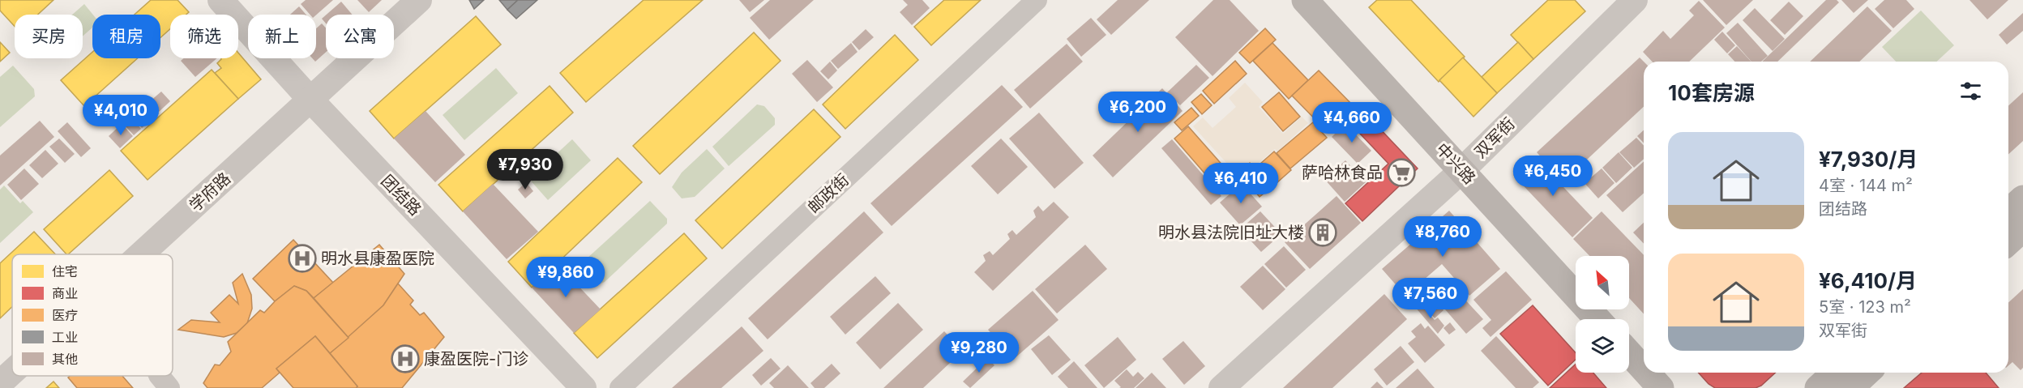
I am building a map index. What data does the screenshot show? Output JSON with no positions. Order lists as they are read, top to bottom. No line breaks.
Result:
{"streets":{"main road":["中兴路"],"street":["双军街","学府路","邮政街","团结路"]},"crossings":[["双军街","中兴路"],["学府路","团结路"]],"places":{"supermarket":["萨哈林食品"],"building":["明水县法院旧址大楼"],"hospital":["明水县康盈医院","康盈医院-门诊"]},"legend":["住宅","商业","医疗","工业","其他"],"north":"top left","page":{"chip":["买房","租房","筛选","新上","公寓"],"heading":"10套房源","price":["¥6,200","¥4,010","¥4,660","¥7,930","¥6,450","¥6,410","¥8,760","¥9,860","¥7,560","¥9,280"],"list":[{"name":"¥7,930/月","note":"4室 · 144 m² · 团结路"},{"name":"¥6,410/月","note":"5室 · 123 m² · 双军街"}]}}
